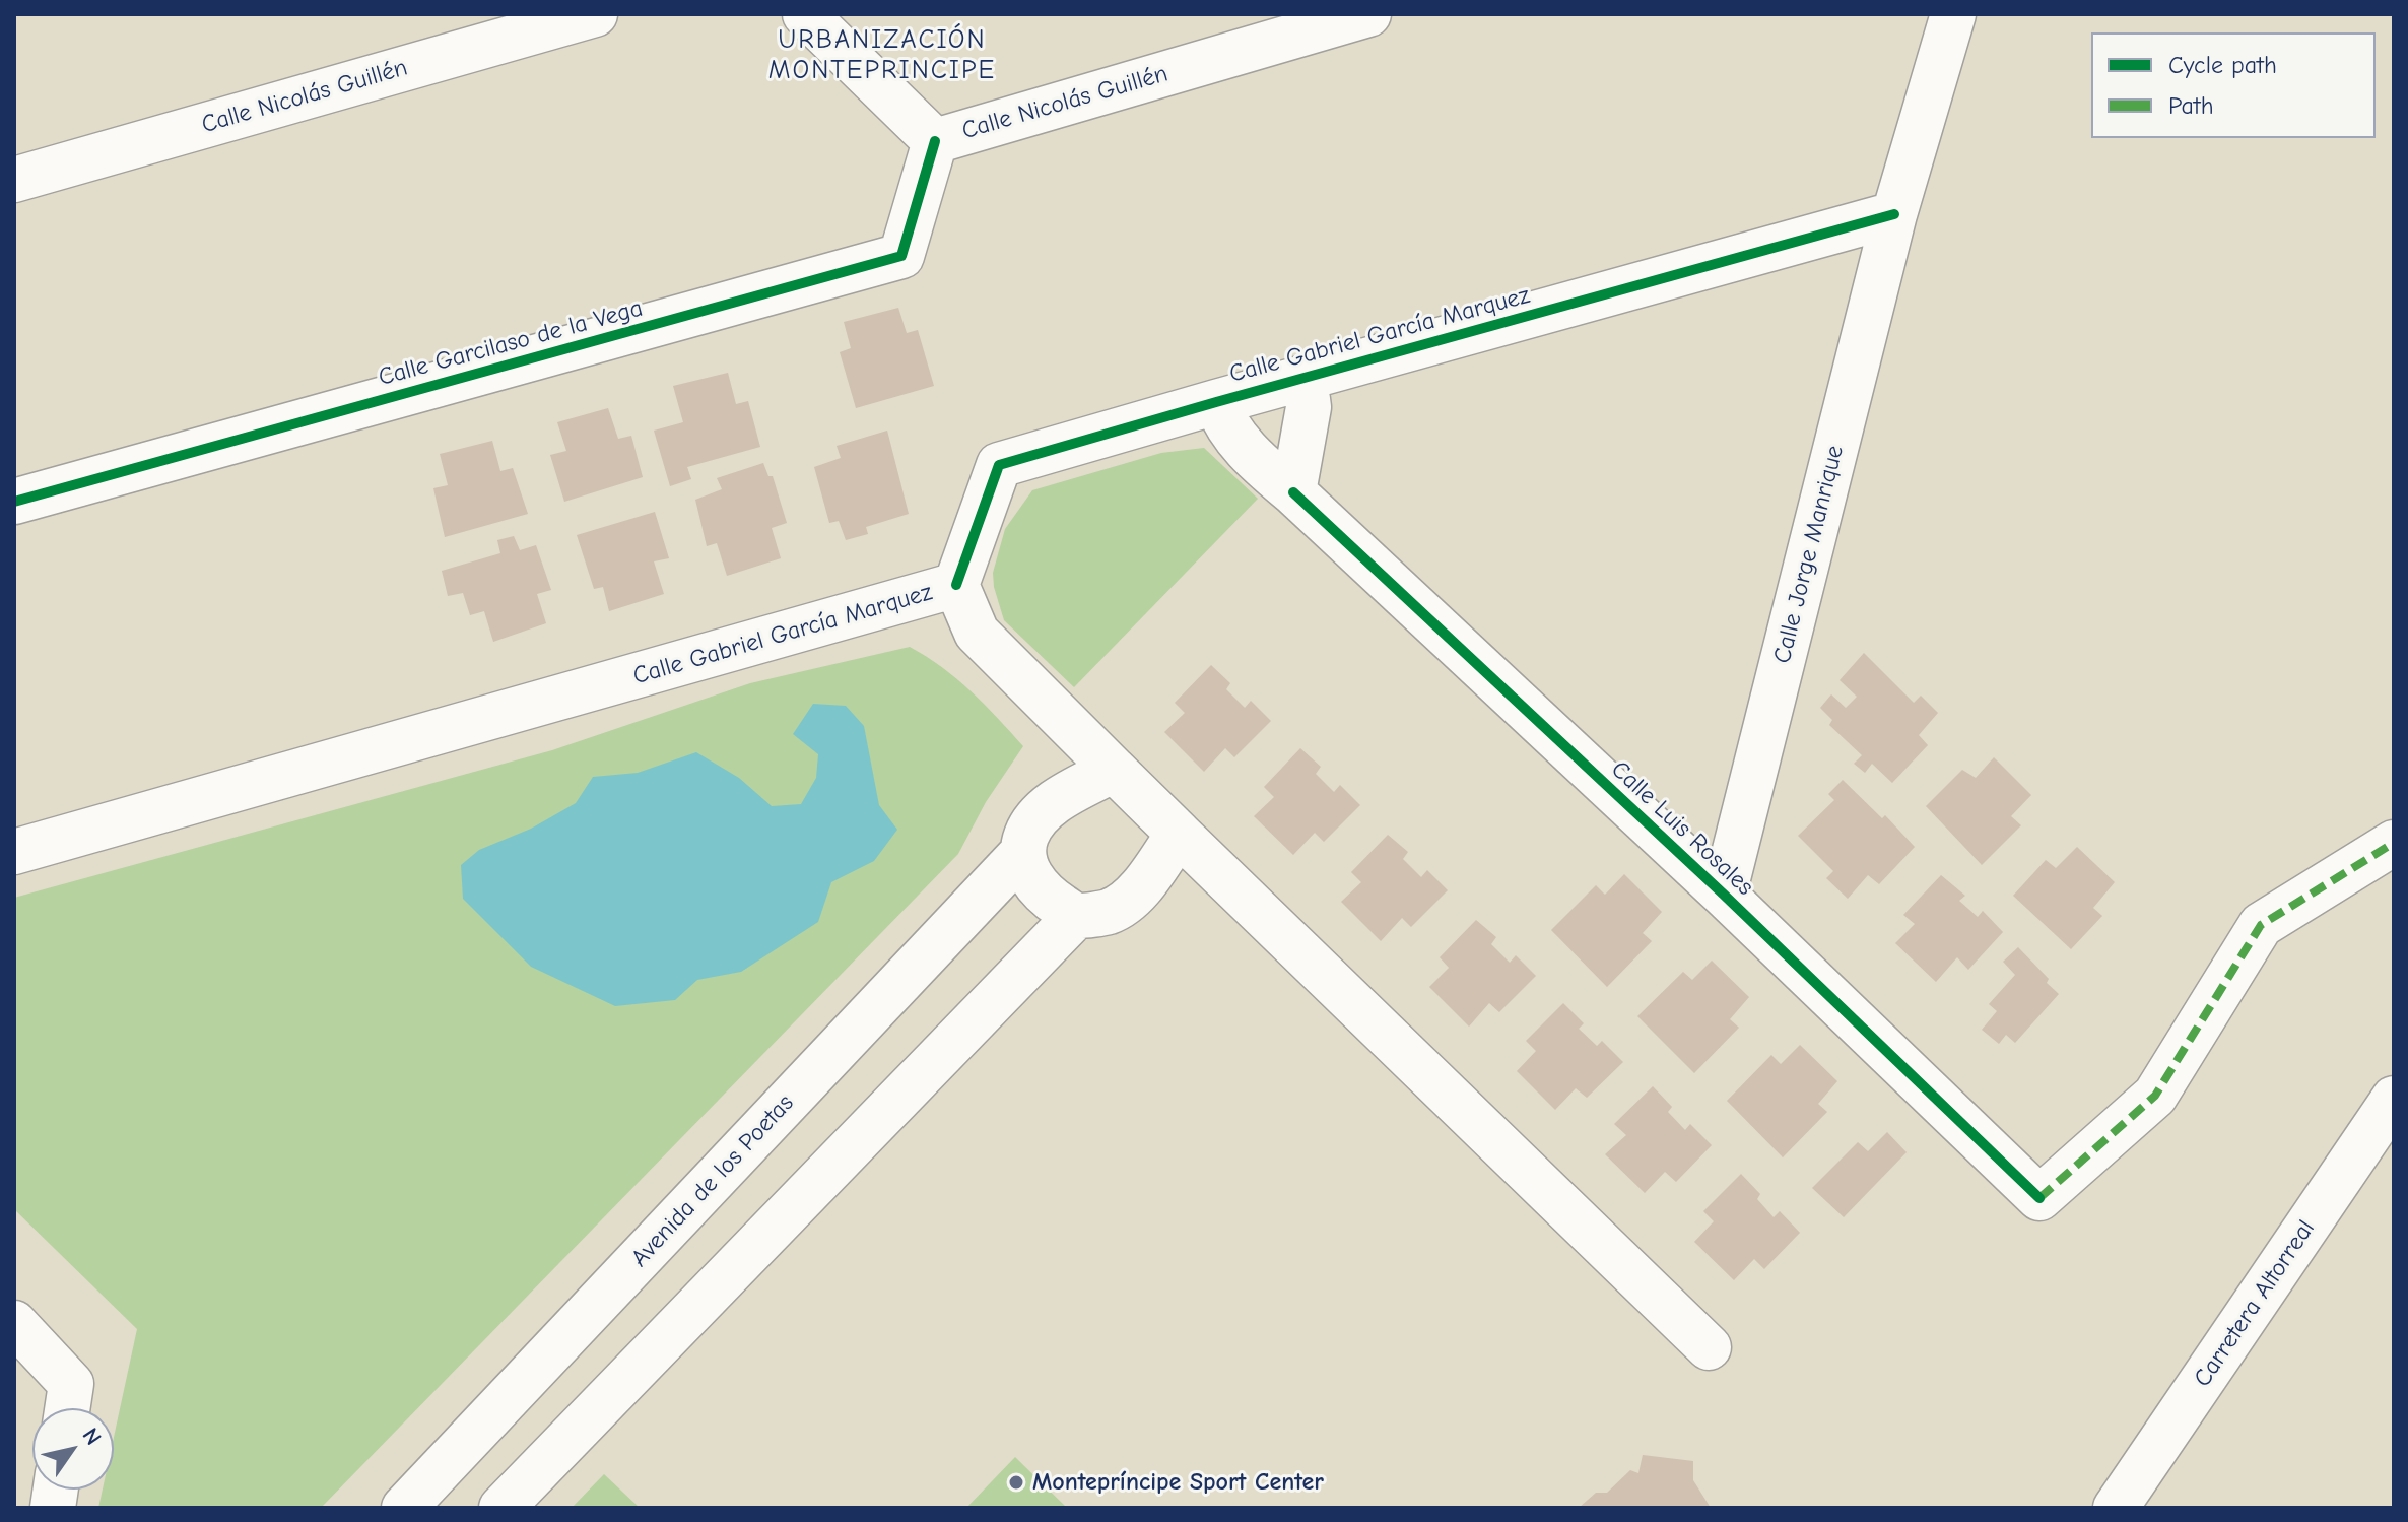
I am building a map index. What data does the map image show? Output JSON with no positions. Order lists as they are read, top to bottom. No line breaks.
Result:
{"streets":{"street":["Calle Nicolás Guillén","Calle Gabriel García Marquez","Calle Garcilaso de la Vega","Calle Jorge Manrique","Calle Luis Rosales","Avenida de los Poetas","Carretera Altorreal"]},"crossings":[["Calle Nicolás Guillén","Calle Garcilaso de la Vega"],["Calle Gabriel García Marquez","Calle Jorge Manrique"],["Calle Gabriel García Marquez","Calle Luis Rosales"],["Calle Jorge Manrique","Calle Luis Rosales"]],"districts":["URBANIZACIÓN MONTEPRINCIPE"],"places":["Montepríncipe Sport Center"],"legend":["Cycle path","Path"],"north":"top right"}
